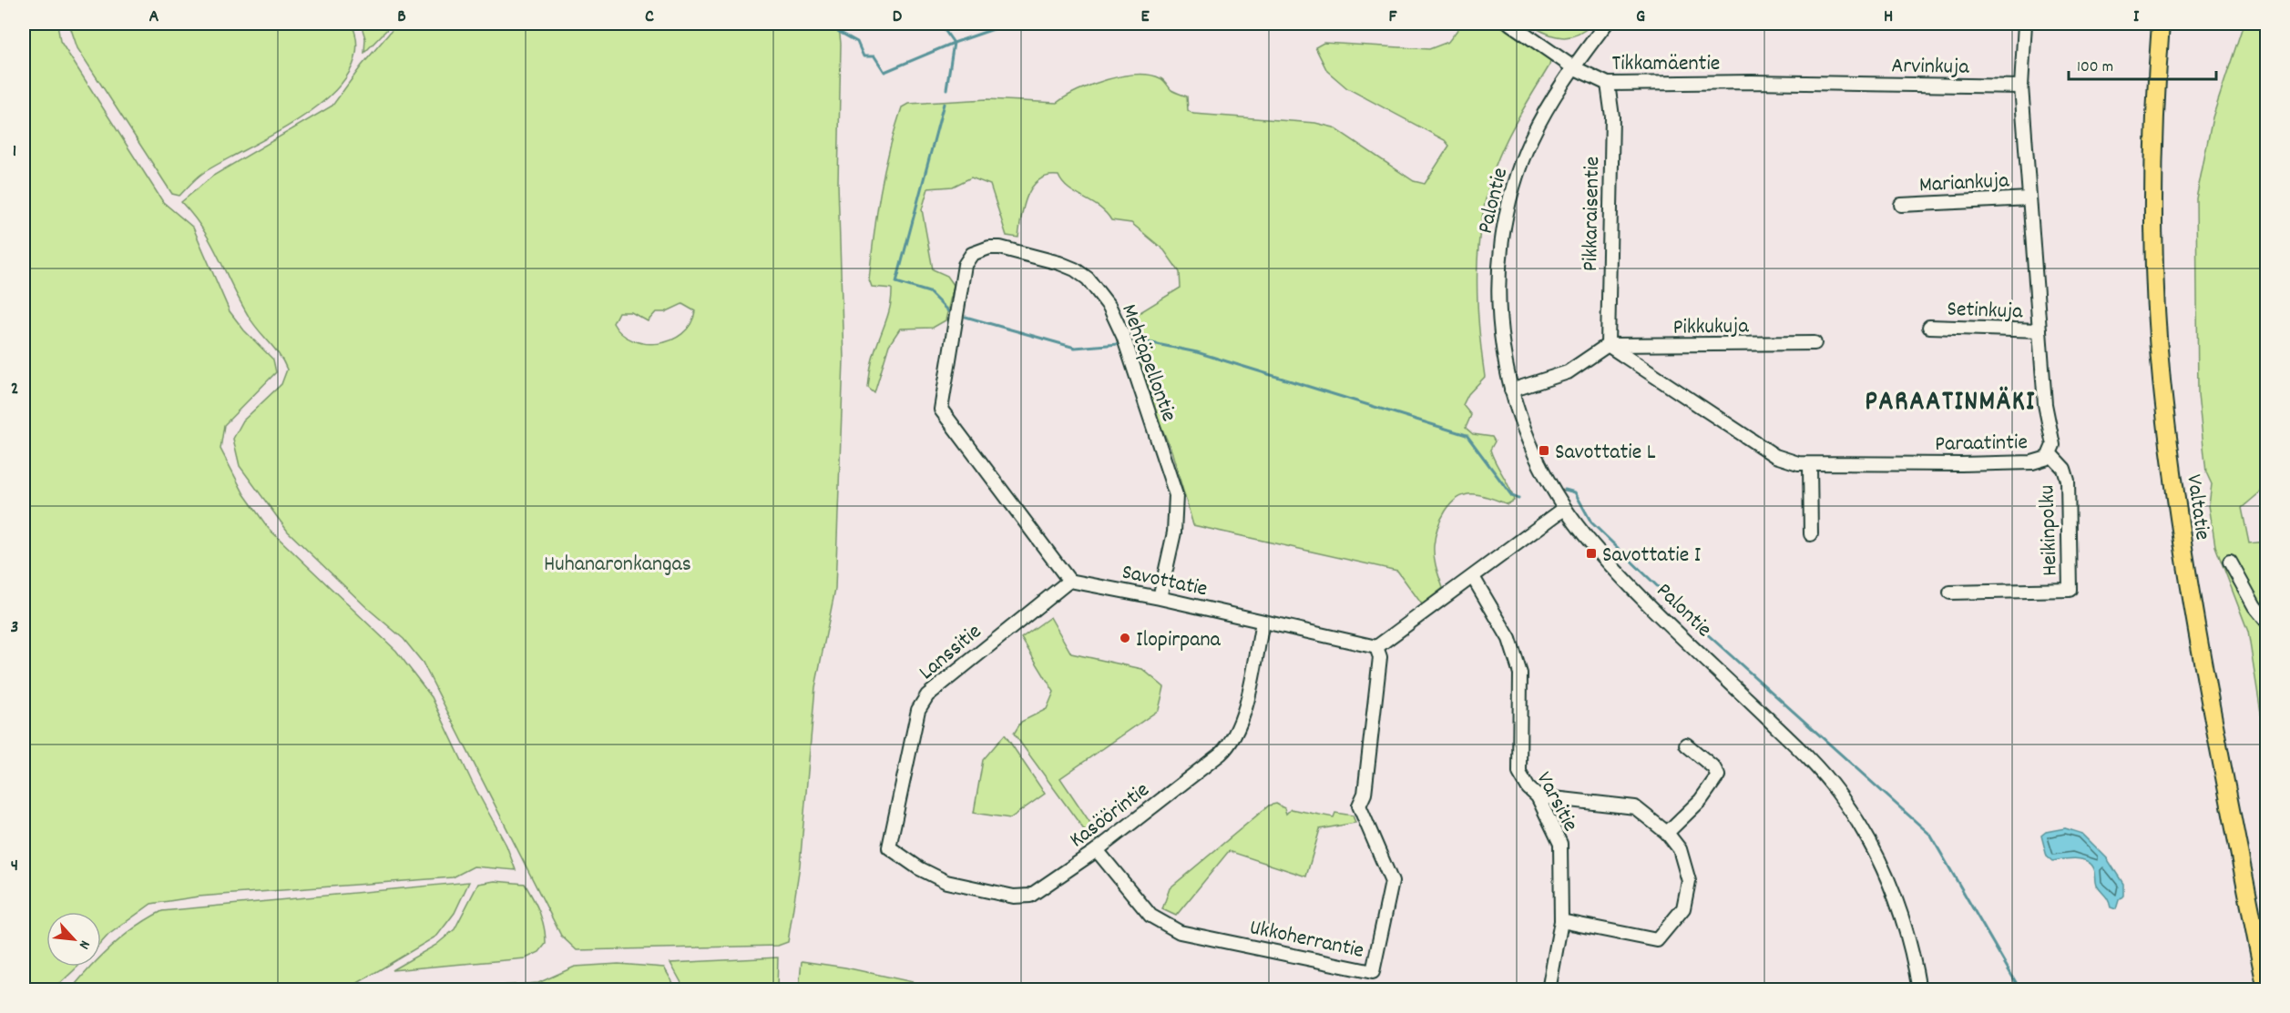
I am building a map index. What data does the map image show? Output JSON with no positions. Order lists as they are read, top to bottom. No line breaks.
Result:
{"streets":{"highway":["Valtatie"],"street":["Tikkamäentie","Arvinkuja","Mariankuja","Palontie","Pikkaraisentie","Setinkuja","Pikkukuja","Mehtäpellontie","Paraatintie","Heikinpolku","Savottatie","Lanssitie","Varsitie","Kasöörintie","Ukkoherrantie"]},"crossings":[["Tikkamäentie","Arvinkuja"],["Tikkamäentie","Palontie"],["Tikkamäentie","Pikkaraisentie"],["Arvinkuja","Paraatintie"],["Mariankuja","Paraatintie"],["Pikkaraisentie","Pikkukuja"],["Pikkaraisentie","Paraatintie"],["Setinkuja","Paraatintie"],["Pikkukuja","Paraatintie"],["Mehtäpellontie","Savottatie"],["Mehtäpellontie","Lanssitie"],["Paraatintie","Heikinpolku"],["Savottatie","Lanssitie"],["Savottatie","Kasöörintie"],["Savottatie","Ukkoherrantie"],["Lanssitie","Kasöörintie"],["Kasöörintie","Ukkoherrantie"]],"districts":["PARAATINMÄKI"],"parks":["Huhanaronkangas"],"places":{"transit":["Savottatie L","Savottatie I"],"other":["Ilopirpana"]},"scale_bar":"100 m","north":"bottom right","grid":{"columns":["A","B","C","D","E","F","G","H","I"],"rows":["1","2","3","4"]}}
